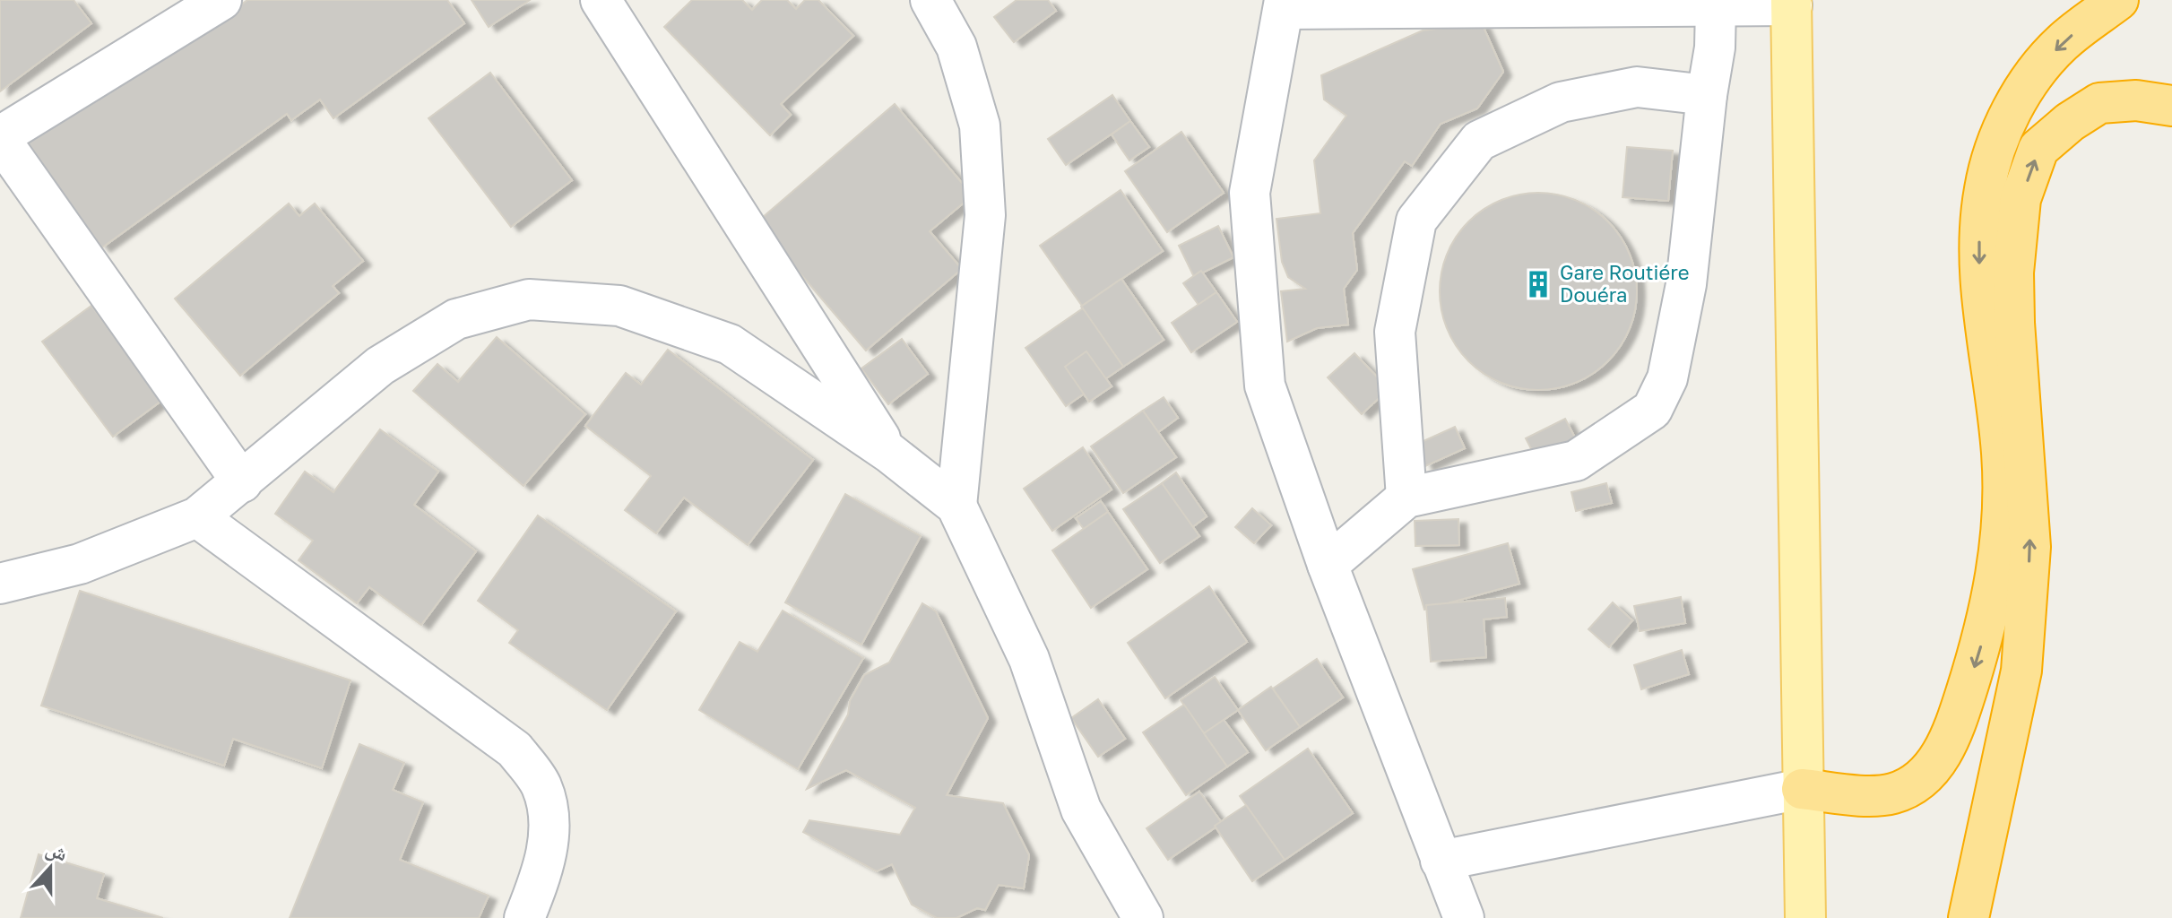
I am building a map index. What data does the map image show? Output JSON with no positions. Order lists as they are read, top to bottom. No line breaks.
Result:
{"places":{"building":["Gare Routiére Douéra"]},"north":"top"}
